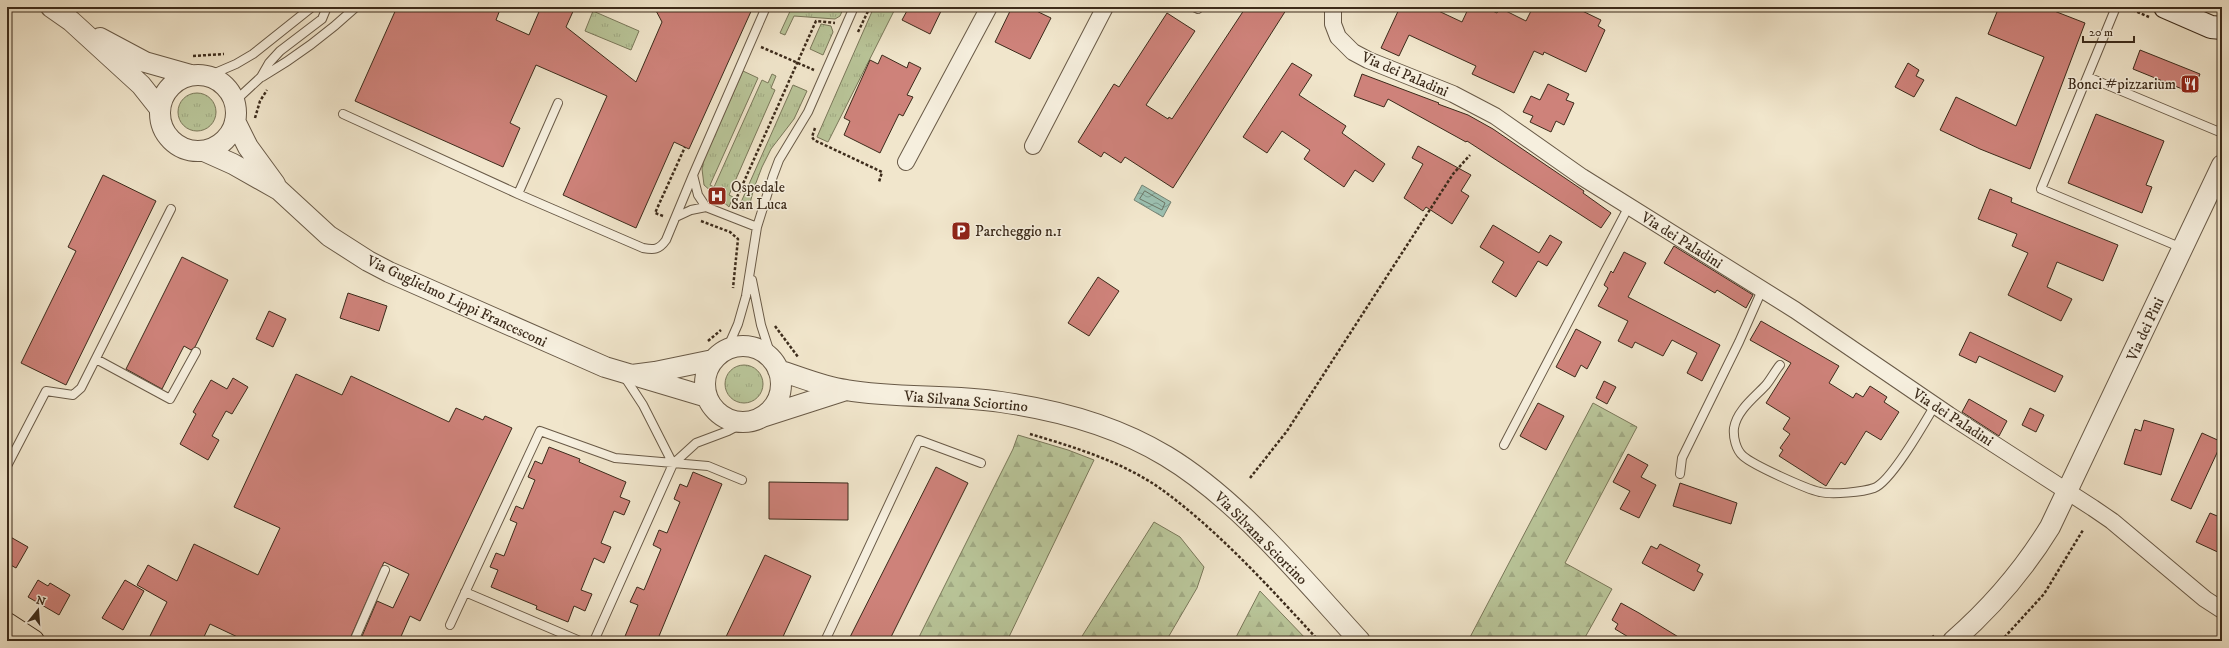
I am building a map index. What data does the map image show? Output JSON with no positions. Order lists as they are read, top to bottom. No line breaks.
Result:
{"streets":{"street":["Via dei Paladini","Via Guglielmo Lippi Francesconi","Via dei Pini","Via Silvana Sciortino"]},"crossings":[["Via dei Paladini","Via dei Pini"],["Via Guglielmo Lippi Francesconi","Via Silvana Sciortino"]],"places":{"restaurant":["Bonci #pizzarium"],"hospital":["Ospedale San Luca"],"parking":["Parcheggio n.1"]},"scale_bar":"20 m","north":"top"}
